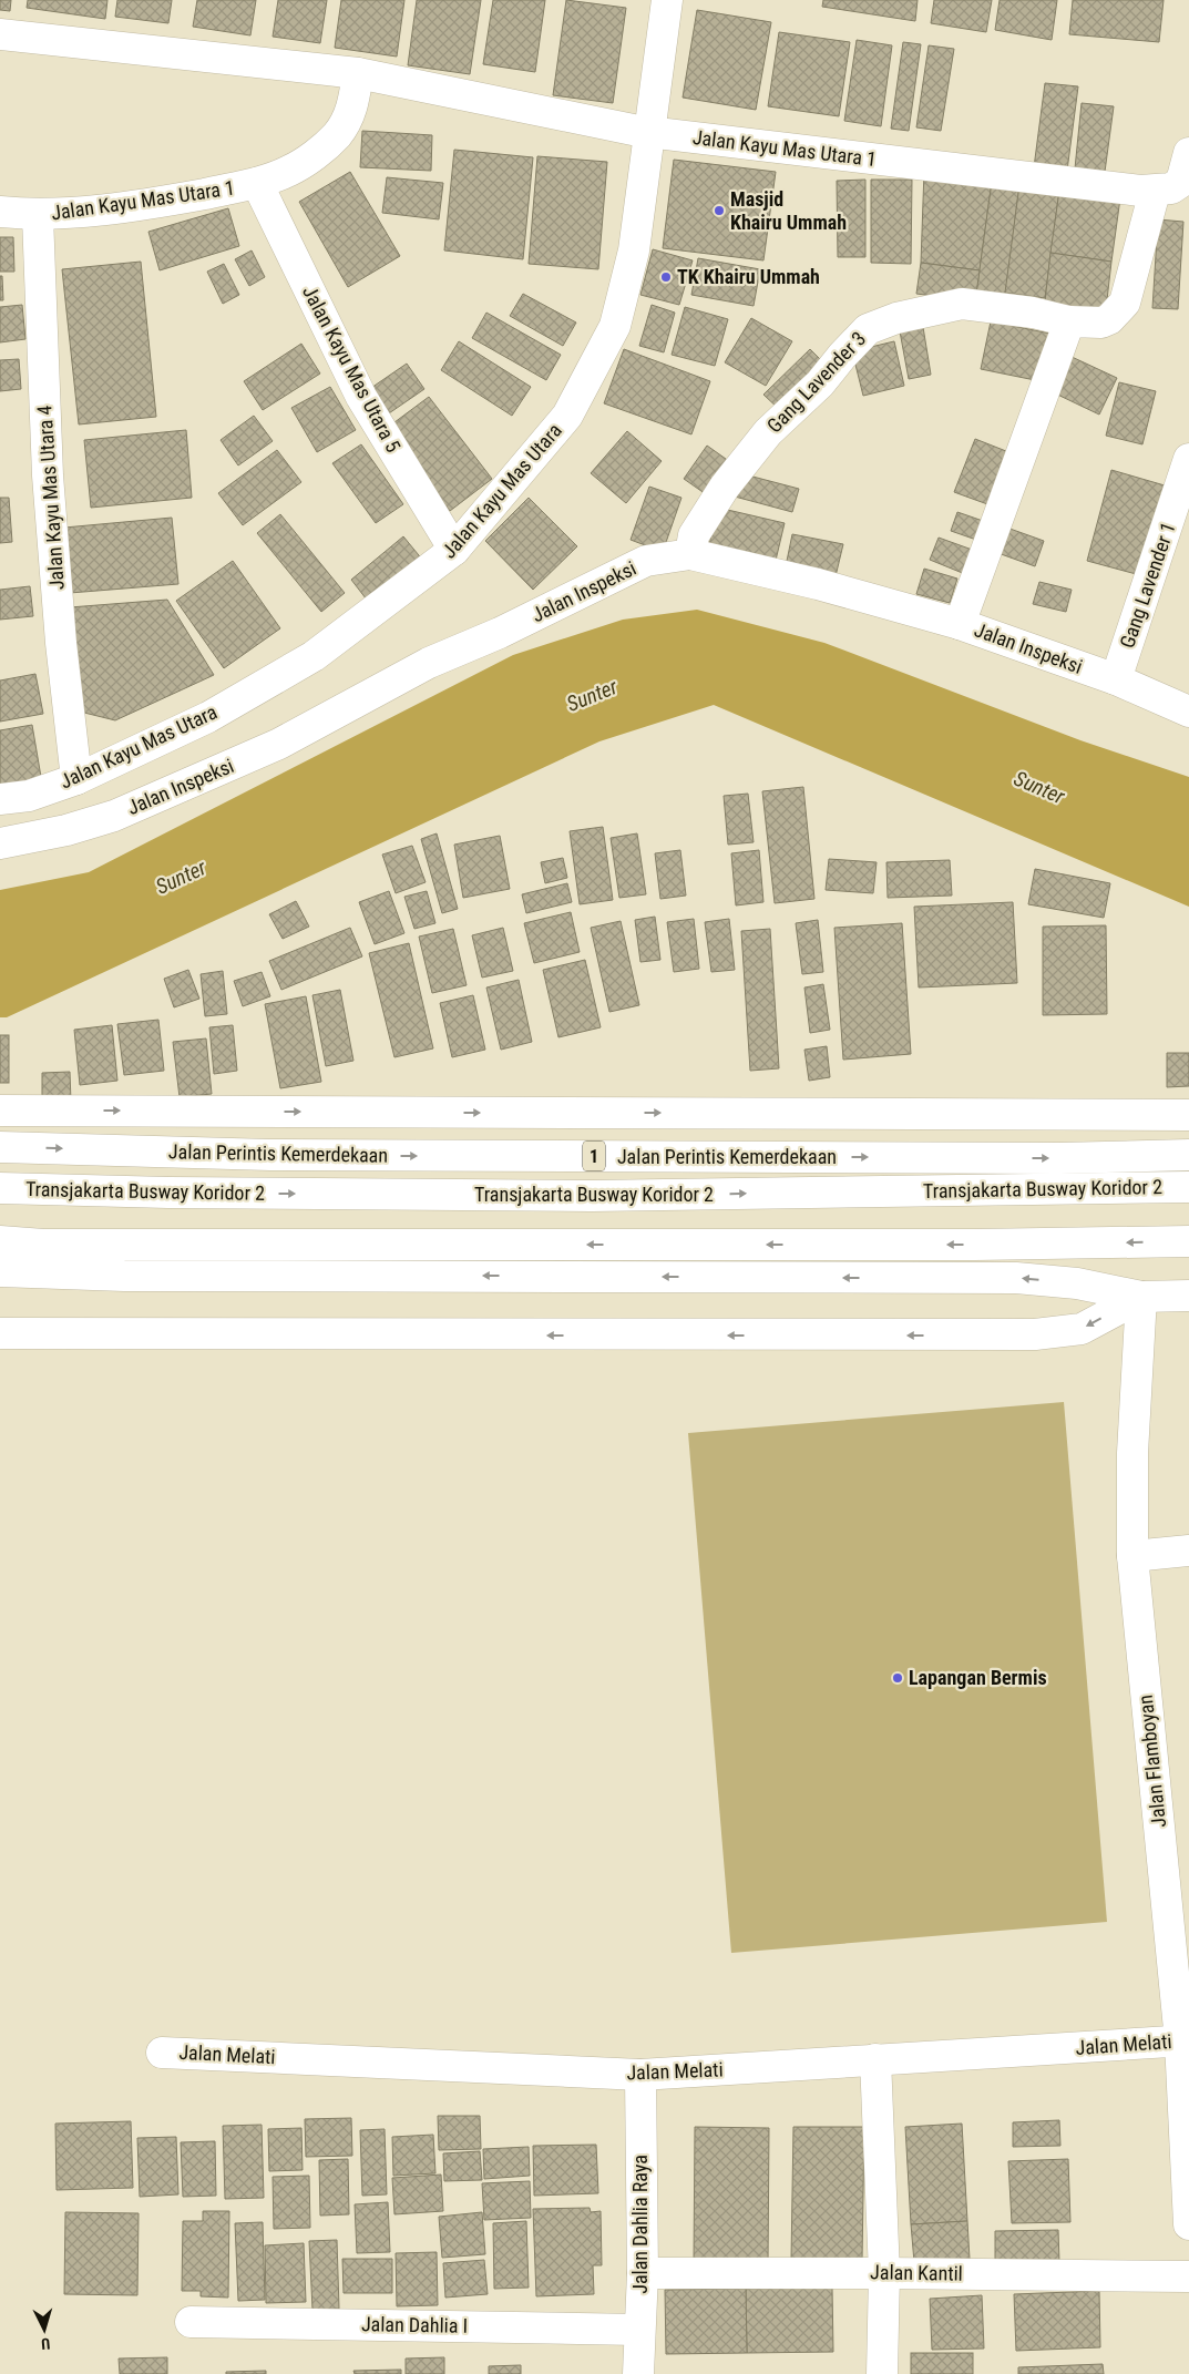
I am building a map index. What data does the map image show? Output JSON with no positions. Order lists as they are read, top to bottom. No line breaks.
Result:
{"streets":{"main road":["Jalan Kayu Mas Utara 1","Jalan Kayu Mas Utara 5","Gang Lavender 3","Jalan Kayu Mas Utara","Jalan Kayu Mas Utara 4","Gang Lavender 1","Jalan Inspeksi","Jalan Perintis Kemerdekaan","1","Transjakarta Busway Koridor 2","Jalan Flamboyan","Jalan Melati","Jalan Dahlia Raya","Jalan Kantil","Jalan Dahlia I"]},"crossings":[["Jalan Kayu Mas Utara 1","Jalan Kayu Mas Utara 5"],["Jalan Kayu Mas Utara 1","Gang Lavender 3"],["Jalan Kayu Mas Utara 1","Jalan Kayu Mas Utara"],["Jalan Kayu Mas Utara 1","Jalan Kayu Mas Utara 4"],["Jalan Kayu Mas Utara 5","Jalan Kayu Mas Utara"],["Gang Lavender 3","Jalan Inspeksi"],["Jalan Kayu Mas Utara","Jalan Kayu Mas Utara 4"],["Gang Lavender 1","Jalan Inspeksi"],["Jalan Flamboyan","Jalan Melati"],["Jalan Melati","Jalan Dahlia Raya"],["Jalan Dahlia Raya","Jalan Kantil"],["Jalan Dahlia Raya","Jalan Dahlia I"]],"water":["Sunter"],"places":["Masjid Khairu Ummah","TK Khairu Ummah","Lapangan Bermis"],"north":"bottom"}
